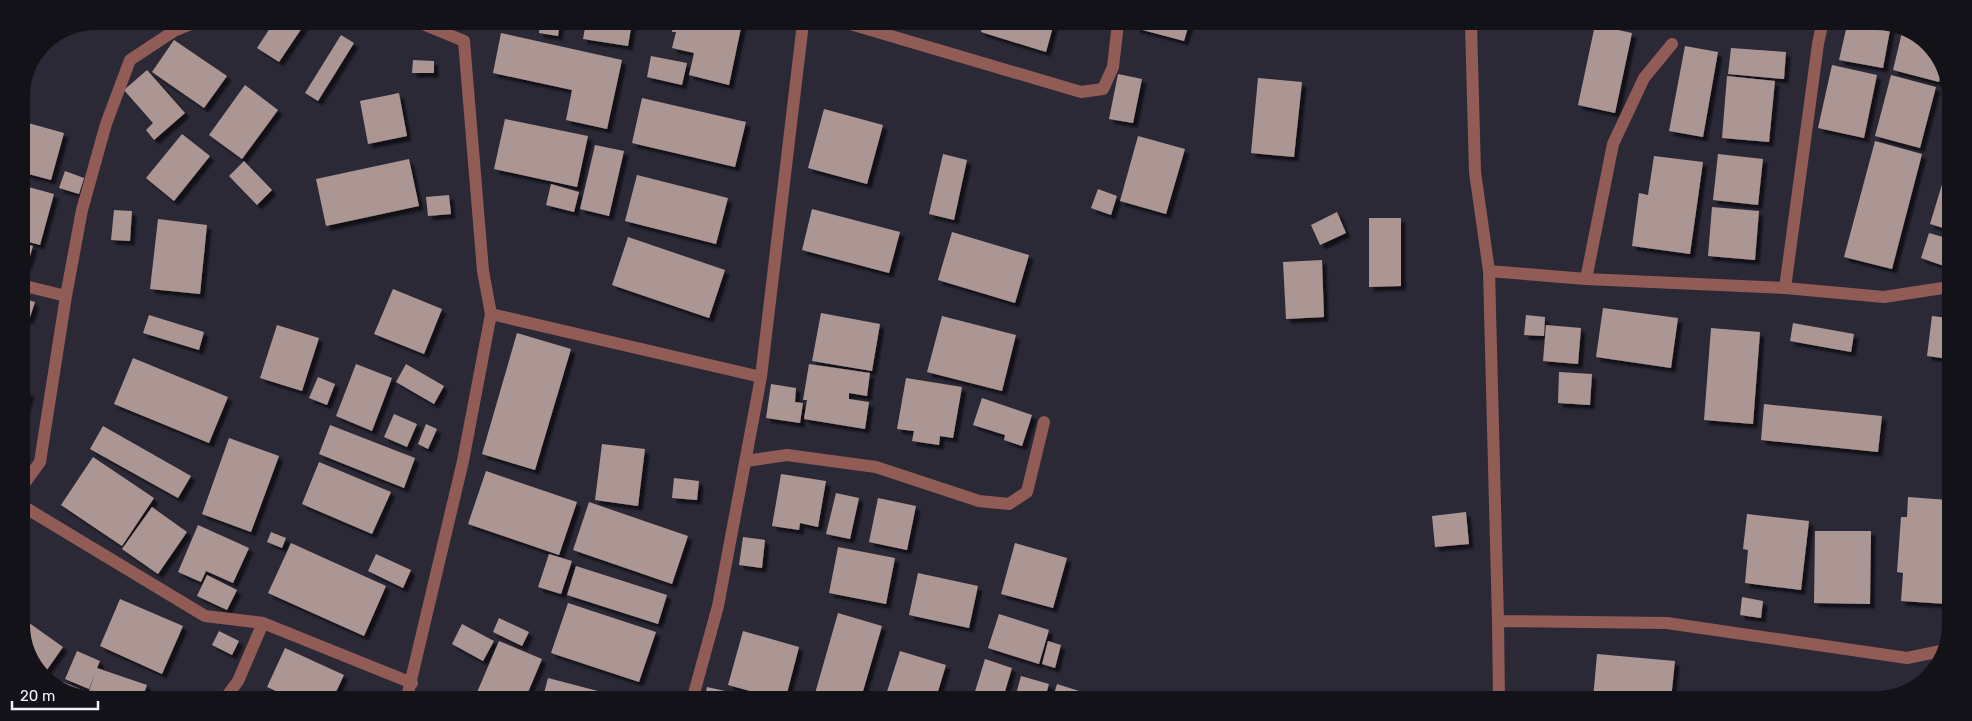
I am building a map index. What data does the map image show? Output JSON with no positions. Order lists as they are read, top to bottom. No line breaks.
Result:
{"scale_bar":"20 m"}
